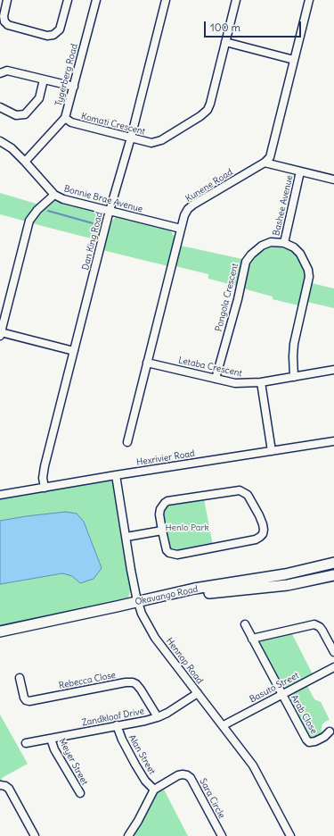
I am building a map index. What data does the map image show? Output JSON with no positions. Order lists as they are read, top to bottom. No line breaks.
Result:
{"streets":{"main road":["Okavango Road"],"street":["Tygerberg Road","Komati Crescent","Kunene Road","Bonnie Brae Avenue","Bashee Avenue","Dan King Road","Pongola Crescent","Letaba Crescent","Hexrivier Road","Hennop Road","Rebecca Close","Basuto Street","Arab Close","Zandkloof Drive","Alan Street","Meyer Street","Sara Circle"]},"crossings":[["Tygerberg Road","Komati Crescent"],["Tygerberg Road","Bonnie Brae Avenue"],["Komati Crescent","Dan King Road"],["Kunene Road","Bonnie Brae Avenue"],["Kunene Road","Letaba Crescent"],["Bonnie Brae Avenue","Dan King Road"],["Bashee Avenue","Pongola Crescent"],["Dan King Road","Hexrivier Road"],["Pongola Crescent","Letaba Crescent"],["Hexrivier Road","Hennop Road"],["Okavango Road","Hennop Road"],["Hennop Road","Basuto Street"],["Hennop Road","Zandkloof Drive"],["Rebecca Close","Zandkloof Drive"],["Basuto Street","Arab Close"],["Zandkloof Drive","Alan Street"],["Zandkloof Drive","Meyer Street"],["Alan Street","Sara Circle"]],"parks":["Henlo Park"],"scale_bar":"100 m"}
